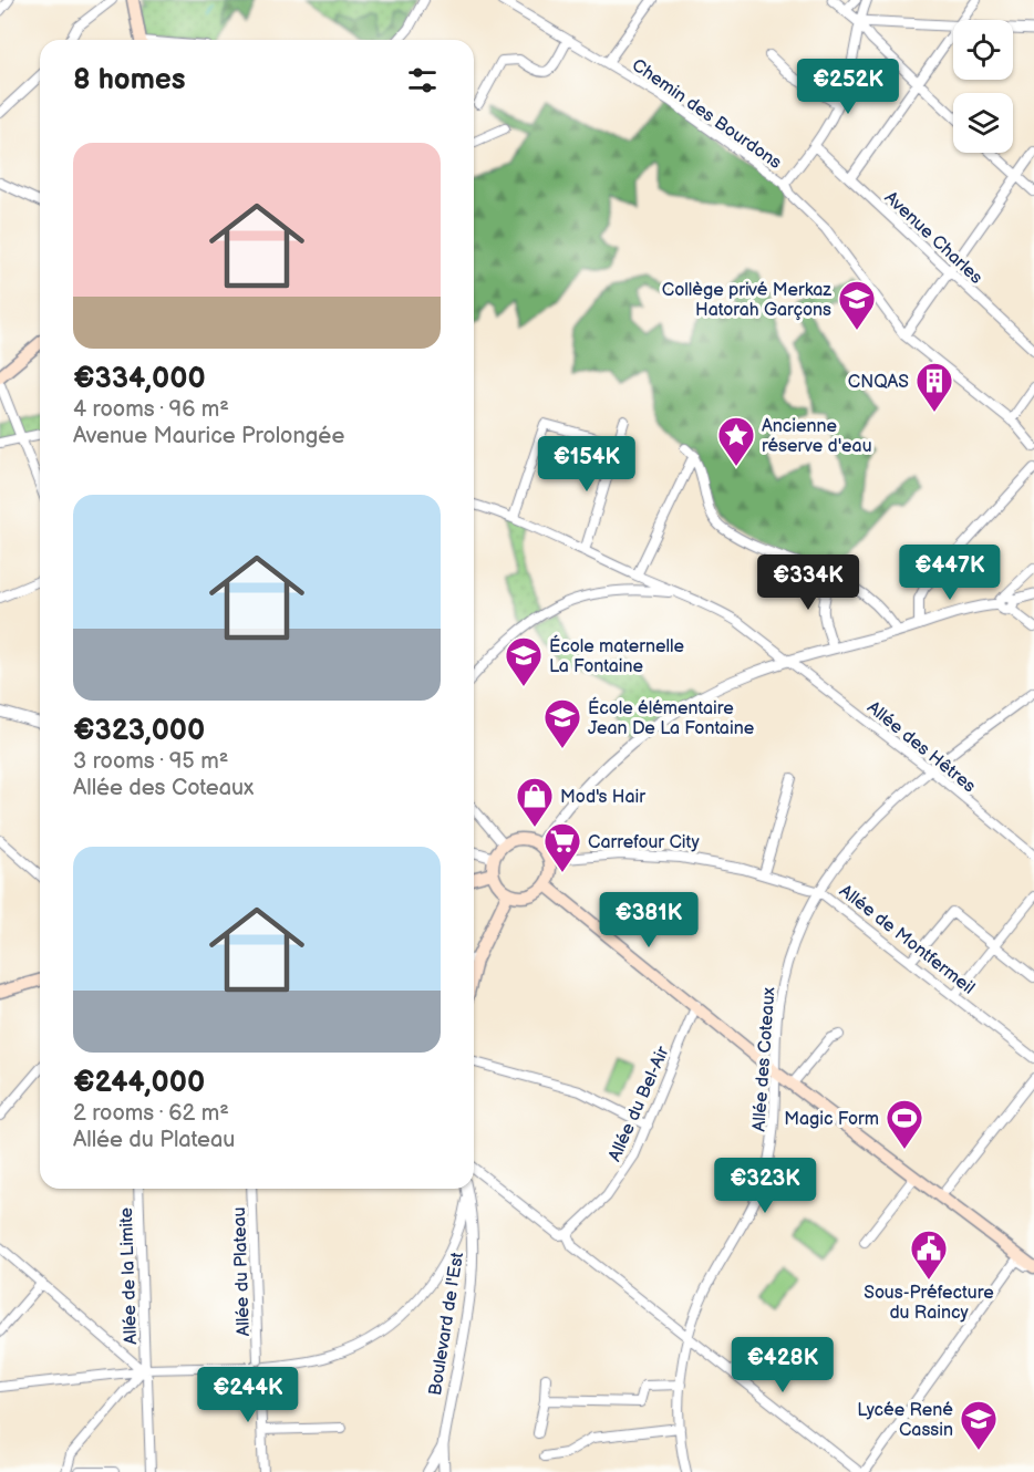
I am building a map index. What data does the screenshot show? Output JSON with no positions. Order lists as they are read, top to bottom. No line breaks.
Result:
{"streets":{"street":["Chemin des Bourdons","Avenue Charles","Allée des Hêtres","Allée de Montfermeil","Allée des Coteaux","Allée du Bel-Air","Allée du Plateau","Allée de la Limite","Boulevard de l'Est"]},"crossings":[["Allée des Hêtres","Allée des Coteaux"],["Allée de Montfermeil","Allée des Coteaux"]],"places":{"school or university":["Collège privé Merkaz Hatorah Garçons","École maternelle La Fontaine","École élémentaire Jean De La Fontaine","Lycée René Cassin"],"building":["CNQAS"],"place":["Ancienne réserve d'eau"],"shop":["Mod's Hair"],"supermarket":["Carrefour City"],"sports":["Magic Form"],"public building":["Sous-Préfecture du Raincy"]},"page":{"heading":"8 homes","price":["€252K","€154K","€447K","€334K","€381K","€323K","€428K","€244K"],"list":[{"name":"€334,000","note":"4 rooms · 96 m² · Avenue Maurice Prolongée"},{"name":"€323,000","note":"3 rooms · 95 m² · Allée des Coteaux"},{"name":"€244,000","note":"2 rooms · 62 m² · Allée du Plateau"}]}}
